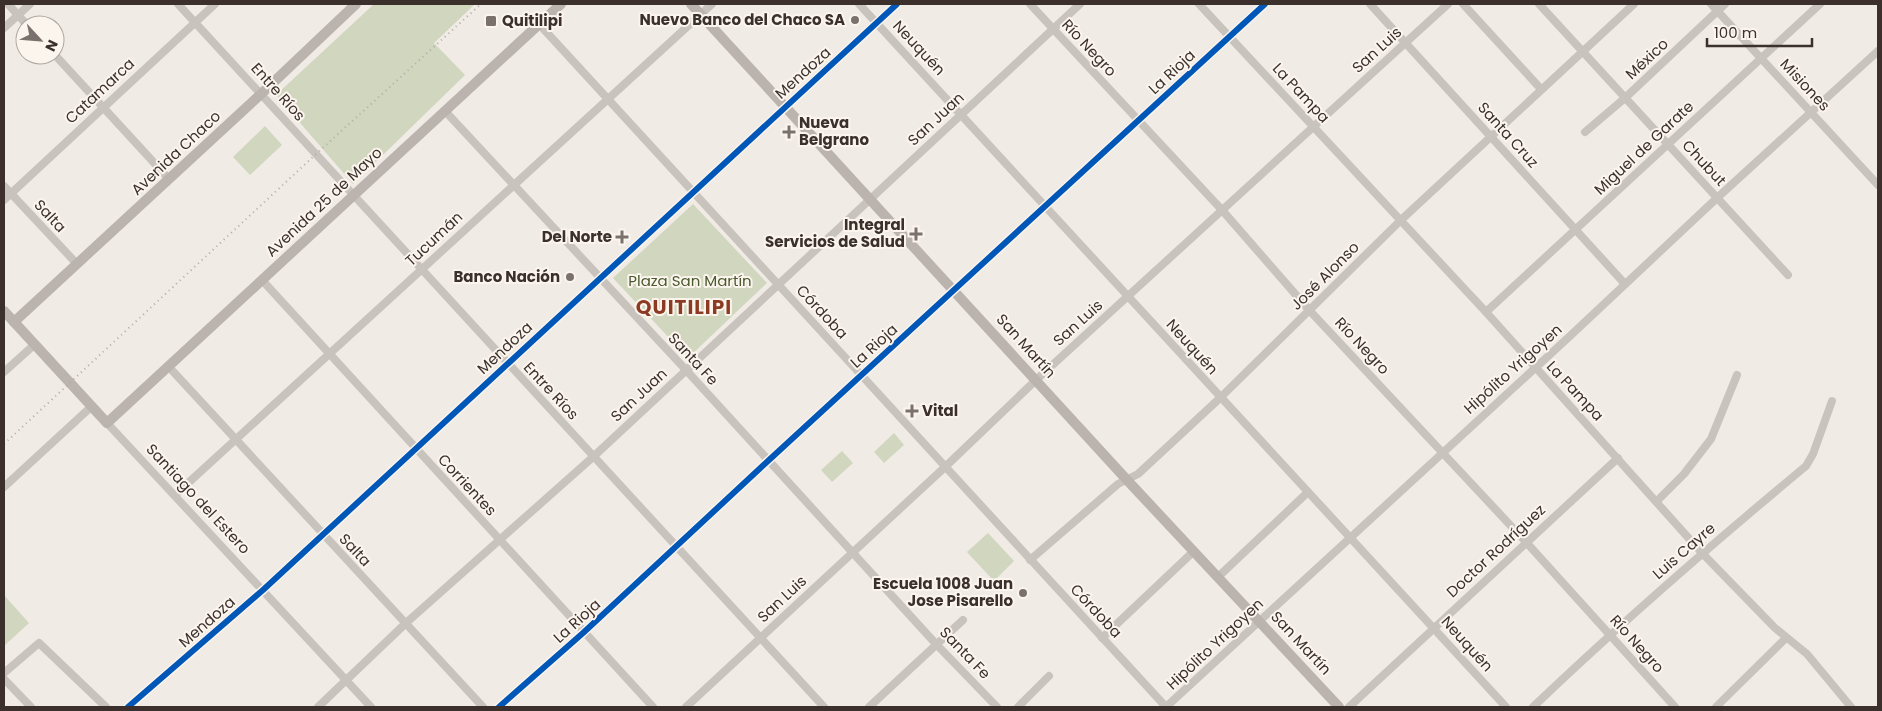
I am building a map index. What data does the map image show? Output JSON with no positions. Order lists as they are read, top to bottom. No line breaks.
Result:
{"streets":{"street":["Neuquén","Río Negro","San Luis","México","La Rioja","Mendoza","Misiones","Catamarca","Entre Ríos","La Pampa","San Juan","Santa Cruz","Miguel de Garate","Avenida Chaco","Chubut","Avenida 25 de Mayo","Salta","Tucumán","José Alonso","Córdoba","San Martín","Santa Fe","Hipólito Yrigoyen","Corrientes","Santiago del Estero","Doctor Rodríguez","Luis Cayre"]},"crossings":[["Neuquén","San Luis"],["Neuquén","La Rioja"],["Neuquén","Mendoza"],["Neuquén","San Juan"],["Neuquén","José Alonso"],["Neuquén","Hipólito Yrigoyen"],["Neuquén","Doctor Rodríguez"],["Río Negro","San Luis"],["Río Negro","La Rioja"],["Río Negro","San Juan"],["Río Negro","José Alonso"],["Río Negro","Hipólito Yrigoyen"],["Río Negro","Doctor Rodríguez"],["Río Negro","Luis Cayre"],["San Luis","Entre Ríos"],["San Luis","La Pampa"],["San Luis","Santa Cruz"],["San Luis","Córdoba"],["San Luis","San Martín"],["San Luis","Santa Fe"],["México","Misiones"],["México","Chubut"],["La Rioja","Entre Ríos"],["La Rioja","La Pampa"],["La Rioja","Córdoba"],["La Rioja","San Martín"],["La Rioja","Santa Fe"],["La Rioja","Corrientes"],["Mendoza","Entre Ríos"],["Mendoza","Salta"],["Mendoza","Córdoba"],["Mendoza","San Martín"],["Mendoza","Santa Fe"],["Mendoza","Corrientes"],["Mendoza","Santiago del Estero"],["Misiones","Miguel de Garate"],["Misiones","Hipólito Yrigoyen"],["Catamarca","Entre Ríos"],["Catamarca","Salta"],["Entre Ríos","San Juan"],["Entre Ríos","Avenida Chaco"],["Entre Ríos","Avenida 25 de Mayo"],["Entre Ríos","Tucumán"],["La Pampa","Miguel de Garate"],["La Pampa","José Alonso"],["La Pampa","Hipólito Yrigoyen"],["La Pampa","Doctor Rodríguez"],["La Pampa","Luis Cayre"],["San Juan","Salta"],["San Juan","Córdoba"],["San Juan","San Martín"],["San Juan","Santa Fe"],["San Juan","Corrientes"],["San Juan","Santiago del Estero"],["Santa Cruz","Miguel de Garate"],["Santa Cruz","José Alonso"],["Santa Cruz","Hipólito Yrigoyen"],["Miguel de Garate","Chubut"],["Avenida Chaco","Salta"],["Avenida Chaco","Santiago del Estero"],["Chubut","José Alonso"],["Chubut","Hipólito Yrigoyen"],["Avenida 25 de Mayo","Salta"],["Avenida 25 de Mayo","Córdoba"],["Avenida 25 de Mayo","Santa Fe"],["Avenida 25 de Mayo","Corrientes"],["Avenida 25 de Mayo","Santiago del Estero"],["Salta","Tucumán"],["Tucumán","Córdoba"],["Tucumán","San Martín"],["Tucumán","Santa Fe"],["Tucumán","Corrientes"],["Tucumán","Santiago del Estero"],["José Alonso","Córdoba"],["José Alonso","San Martín"],["Córdoba","Hipólito Yrigoyen"],["San Martín","Hipólito Yrigoyen"]],"districts":["QUITILIPI"],"parks":["Plaza San Martín"],"places":{"other":["Nuevo Banco del Chaco SA","Banco Nación","Escuela 1008 Juan Jose Pisarello"],"transit":["Quitilipi"],"health":["Nueva Belgrano","Integral Servicios de Salud","Del Norte","Vital"]},"scale_bar":"100 m","north":"bottom right"}
